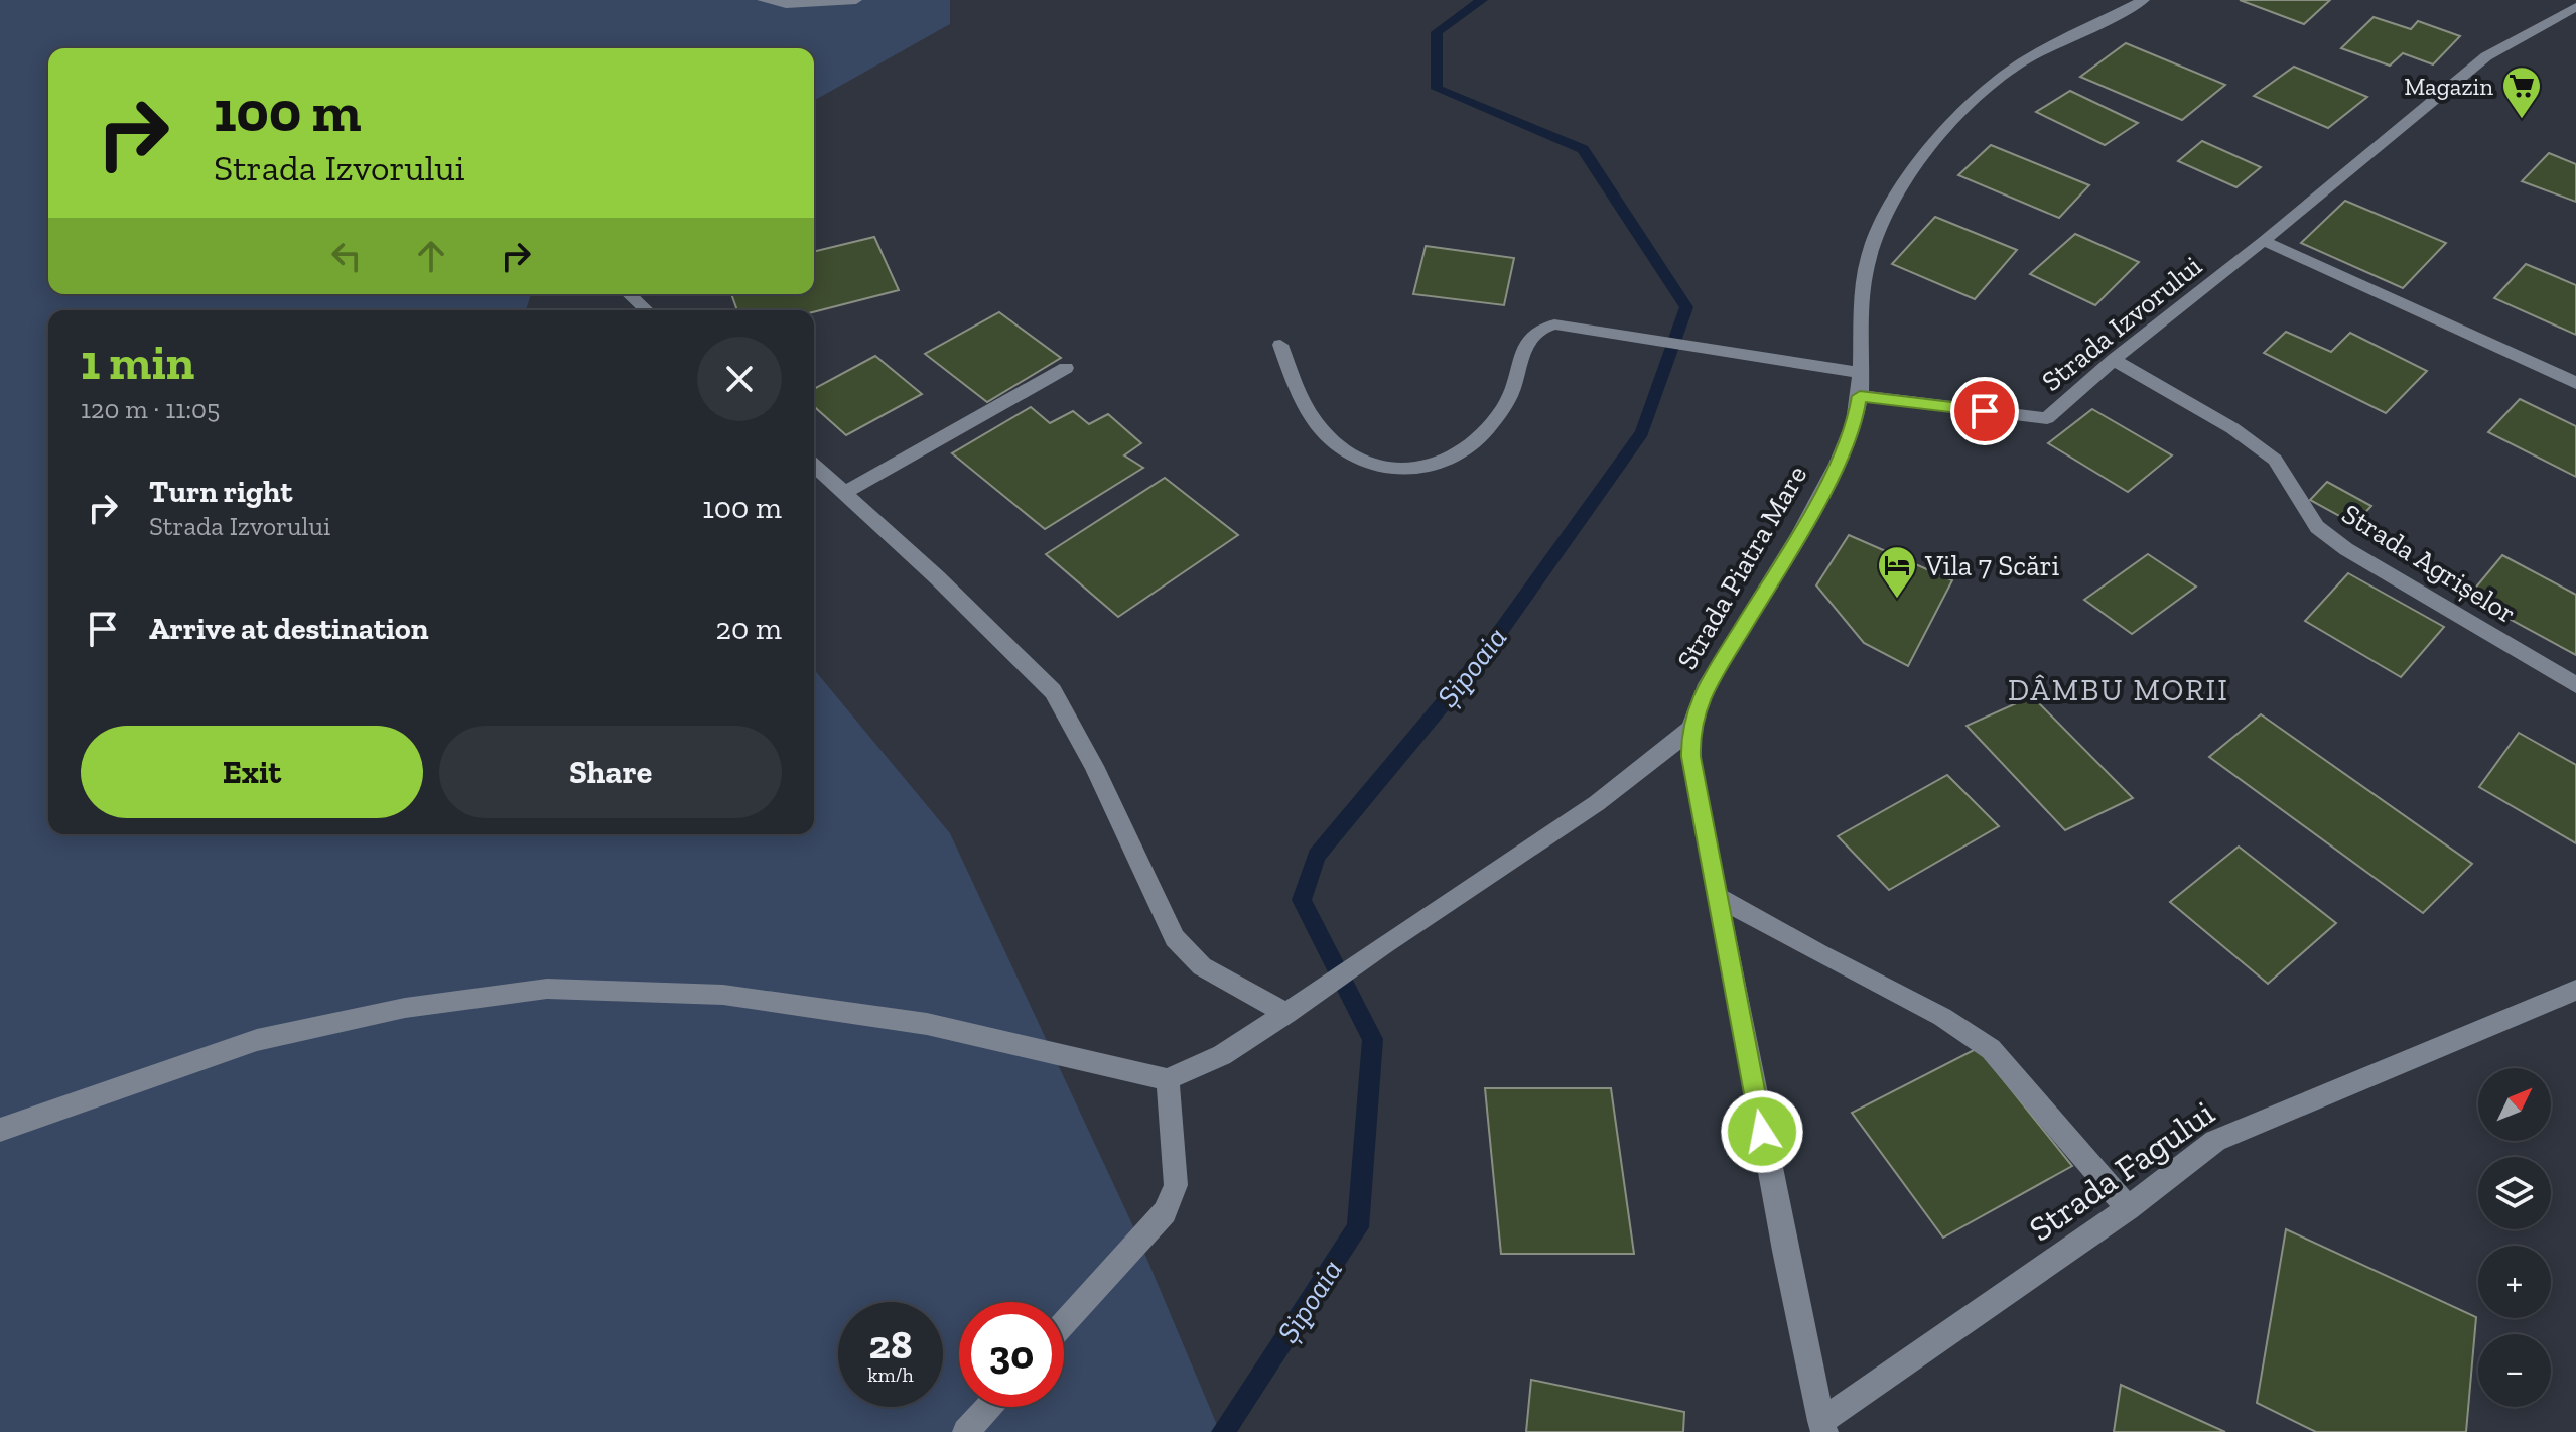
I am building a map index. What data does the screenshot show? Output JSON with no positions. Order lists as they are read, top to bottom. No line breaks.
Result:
{"streets":{"street":["Strada Izvorului","Strada Agrișelor","Strada Piatra Mare","Strada Fagului"]},"crossings":[["Strada Izvorului","Strada Agrișelor"],["Strada Izvorului","Strada Piatra Mare"],["Strada Piatra Mare","Strada Fagului"]],"districts":["DÂMBU MORII"],"water":["Șipoaia"],"places":{"supermarket":["Magazin"],"hotel":["Vila 7 Scări"]},"north":"top right","page":{"turn":["100 m","Strada Izvorului"],"heading":["1 min","120 m · 11:05"],"list":[{"name":"Turn right","note":"Strada Izvorului","value":"100 m"},{"name":"Arrive at destination","value":"20 m"}],"buttons":["Exit","Share"],"map_buttons":["+","−"],"speed":"28 km/h","limit":"30"}}
